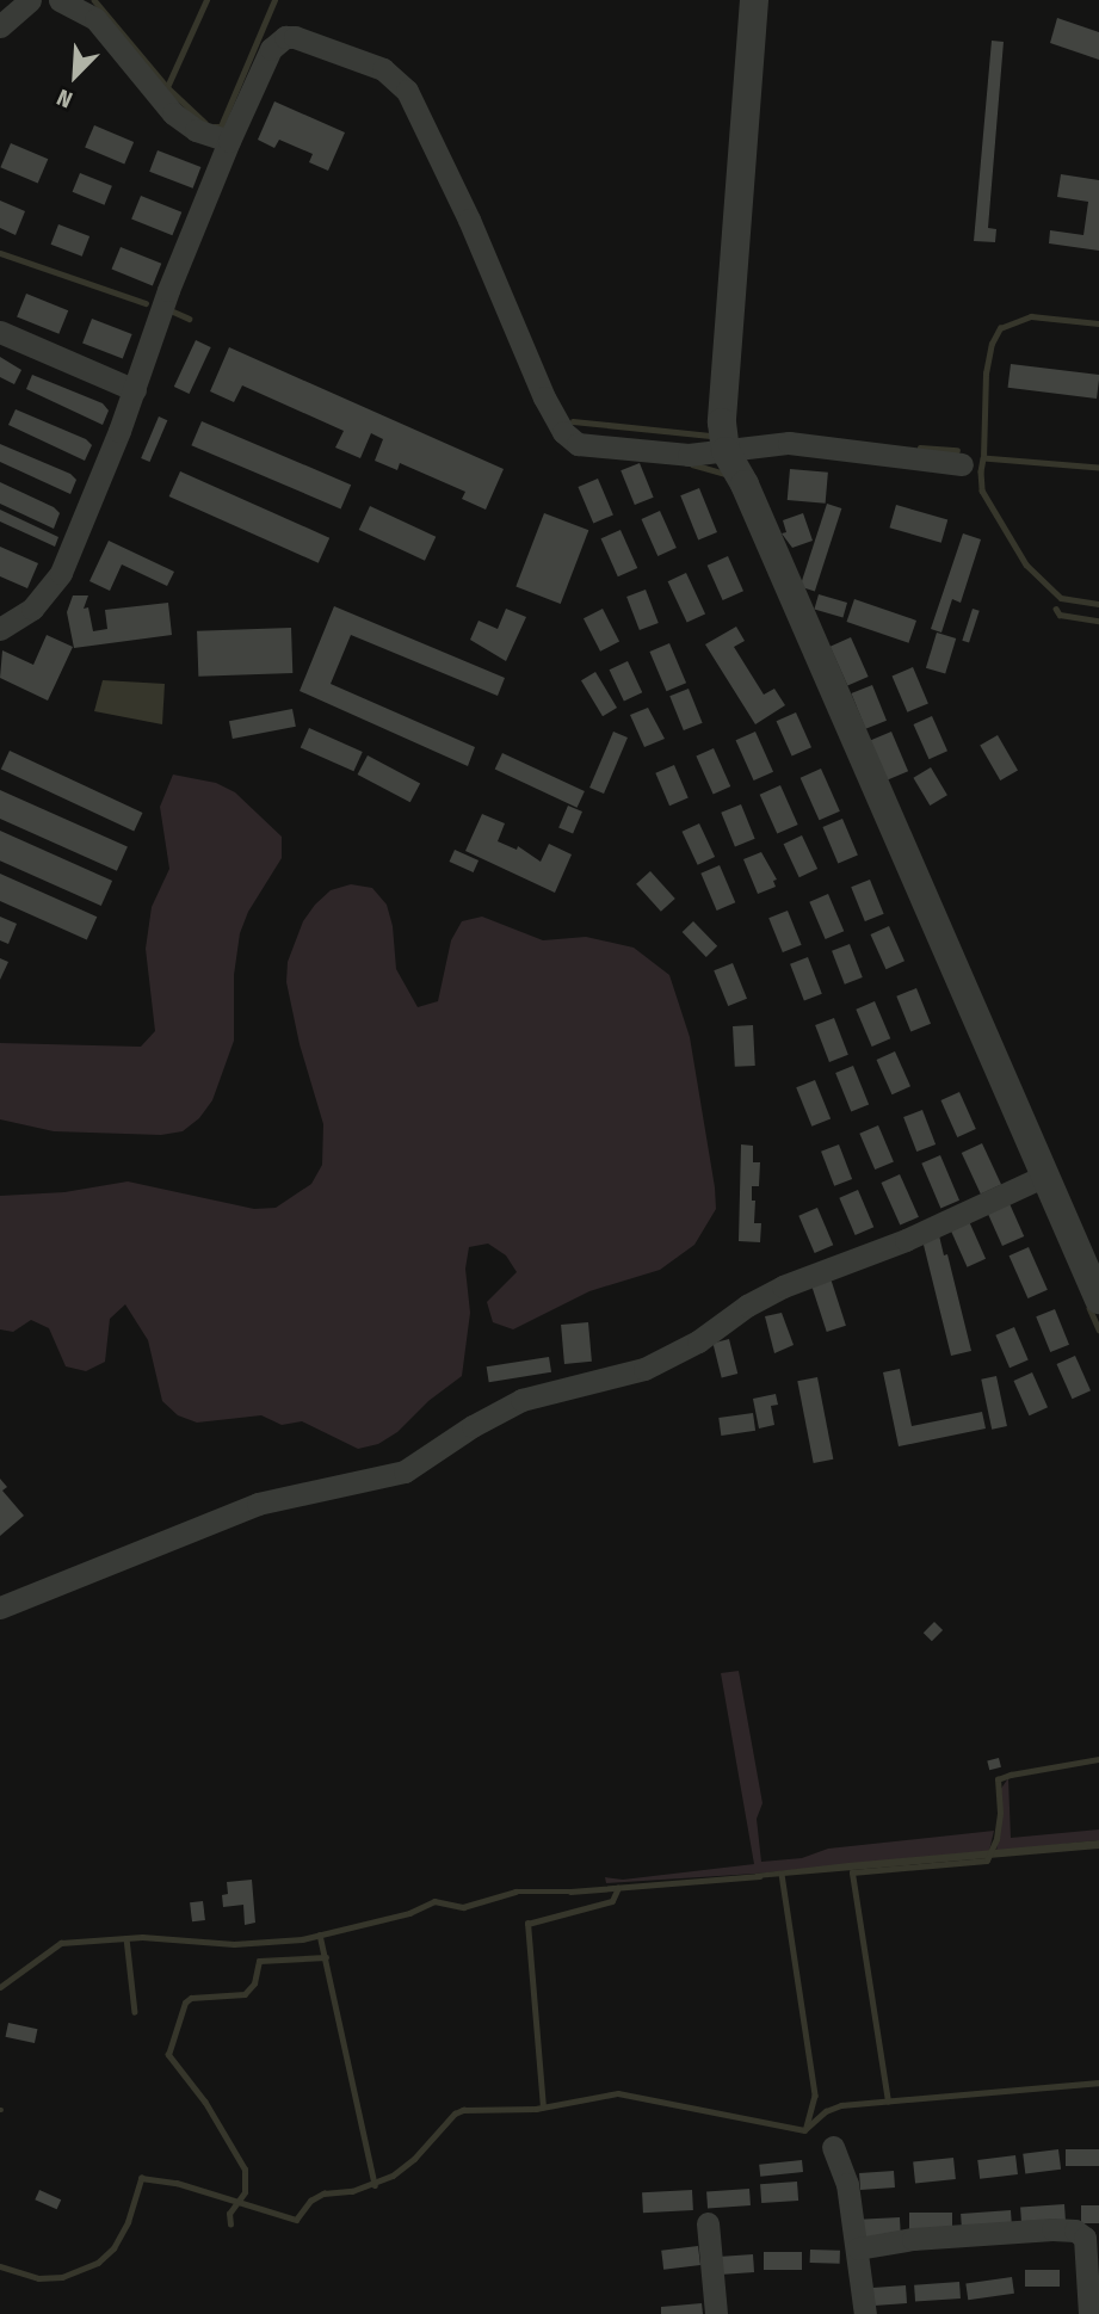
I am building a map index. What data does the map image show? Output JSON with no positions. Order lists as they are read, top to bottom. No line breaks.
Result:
{"north":"bottom left"}
